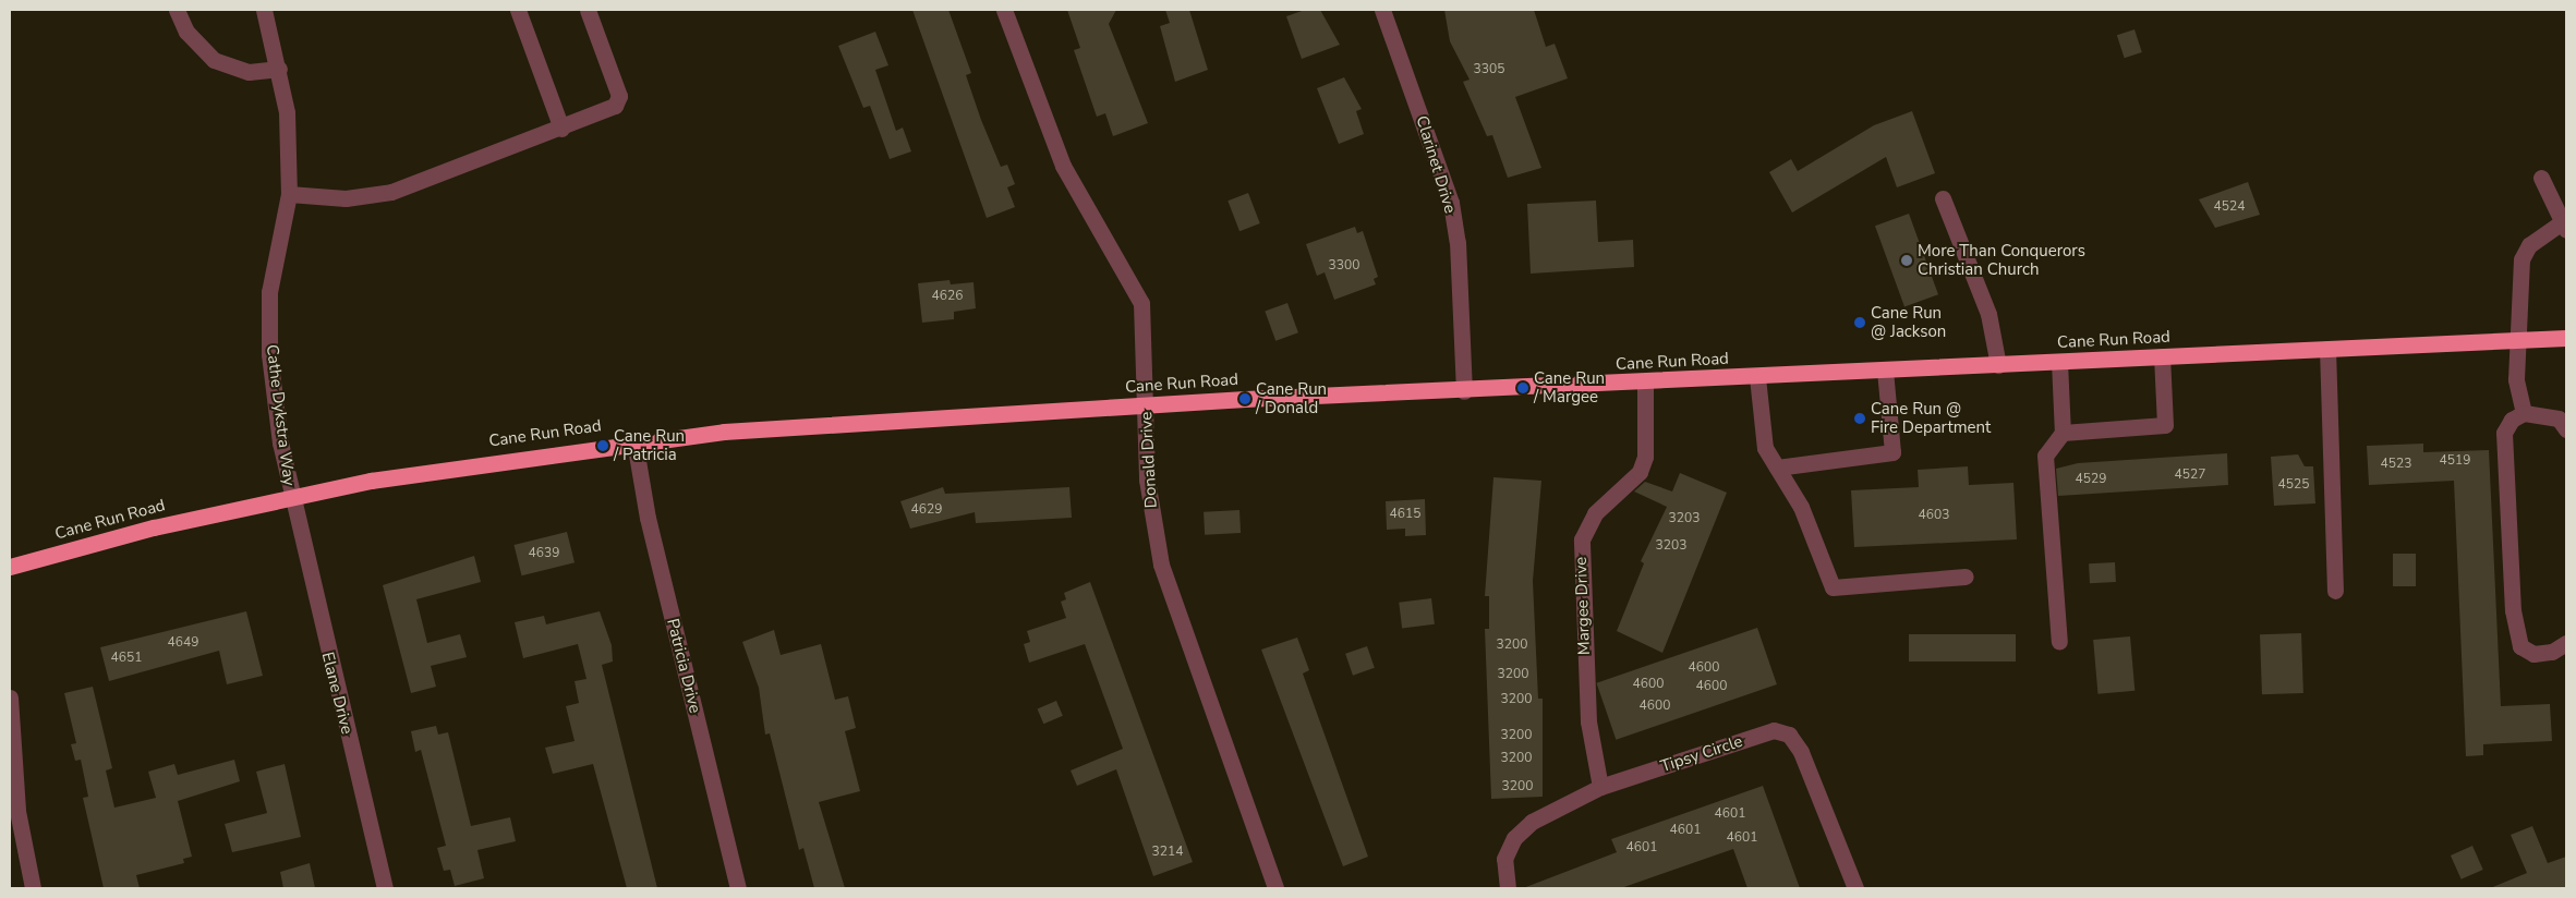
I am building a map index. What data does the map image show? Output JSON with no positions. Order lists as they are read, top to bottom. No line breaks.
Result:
{"streets":{"highway":["Cane Run Road"],"street":["Clarinet Drive","Cathe Dykstra Way","Donald Drive","Margee Drive","Patricia Drive","Elane Drive","Tipsy Circle"]},"crossings":[["Clarinet Drive","Cane Run Road"],["Cane Run Road","Cathe Dykstra Way"],["Cane Run Road","Donald Drive"],["Cane Run Road","Margee Drive"],["Cane Run Road","Patricia Drive"],["Cane Run Road","Elane Drive"],["Cathe Dykstra Way","Elane Drive"],["Margee Drive","Tipsy Circle"]],"places":["More Than Conquerors Christian Church","Cane Run @ Jackson","Cane Run / Margee","Cane Run / Donald","Cane Run @ Fire Department","Cane Run / Patricia"],"house_numbers":["3305","4524","3300","4626","4519","4523","4527","4529","4525","4629","4615","4603","3203","3203","4639","4649","3200","4651","4600","3200","4600","4600","3200","4600","3200","3200","3200","4601","4601","4601","4601","3214"]}
